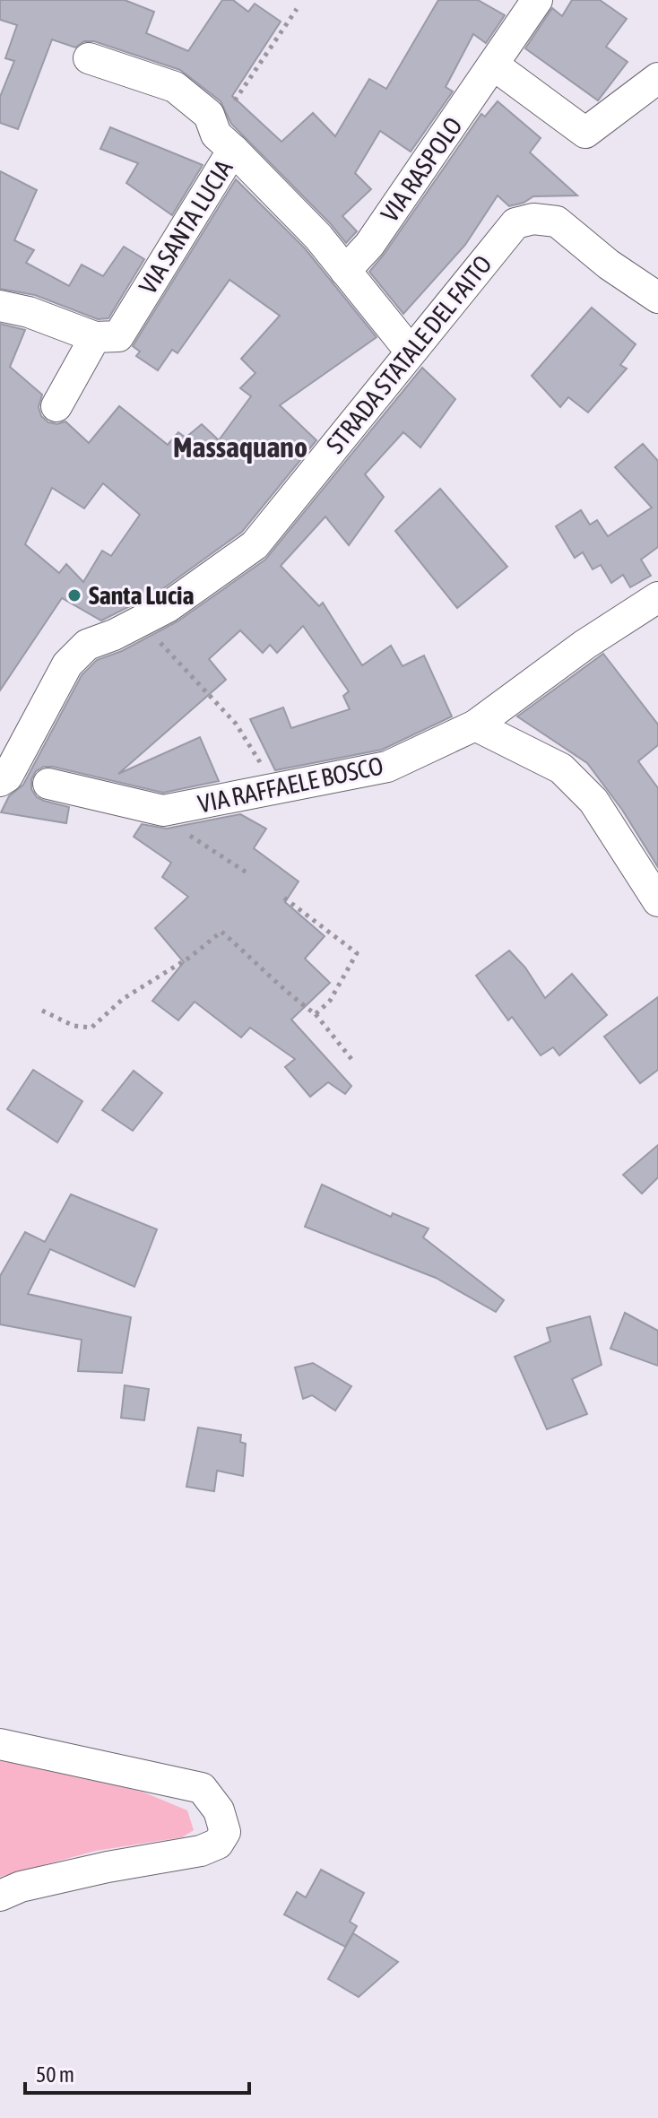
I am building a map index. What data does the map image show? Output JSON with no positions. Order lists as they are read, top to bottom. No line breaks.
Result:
{"streets":{"street":["VIA RASPOLO","VIA SANTA LUCIA","STRADA STATALE DEL FAITO","VIA RAFFAELE BOSCO"]},"crossings":[["VIA RASPOLO","VIA SANTA LUCIA"],["VIA SANTA LUCIA","STRADA STATALE DEL FAITO"]],"districts":["Massaquano"],"places":["Santa Lucia"],"scale_bar":"50 m"}
